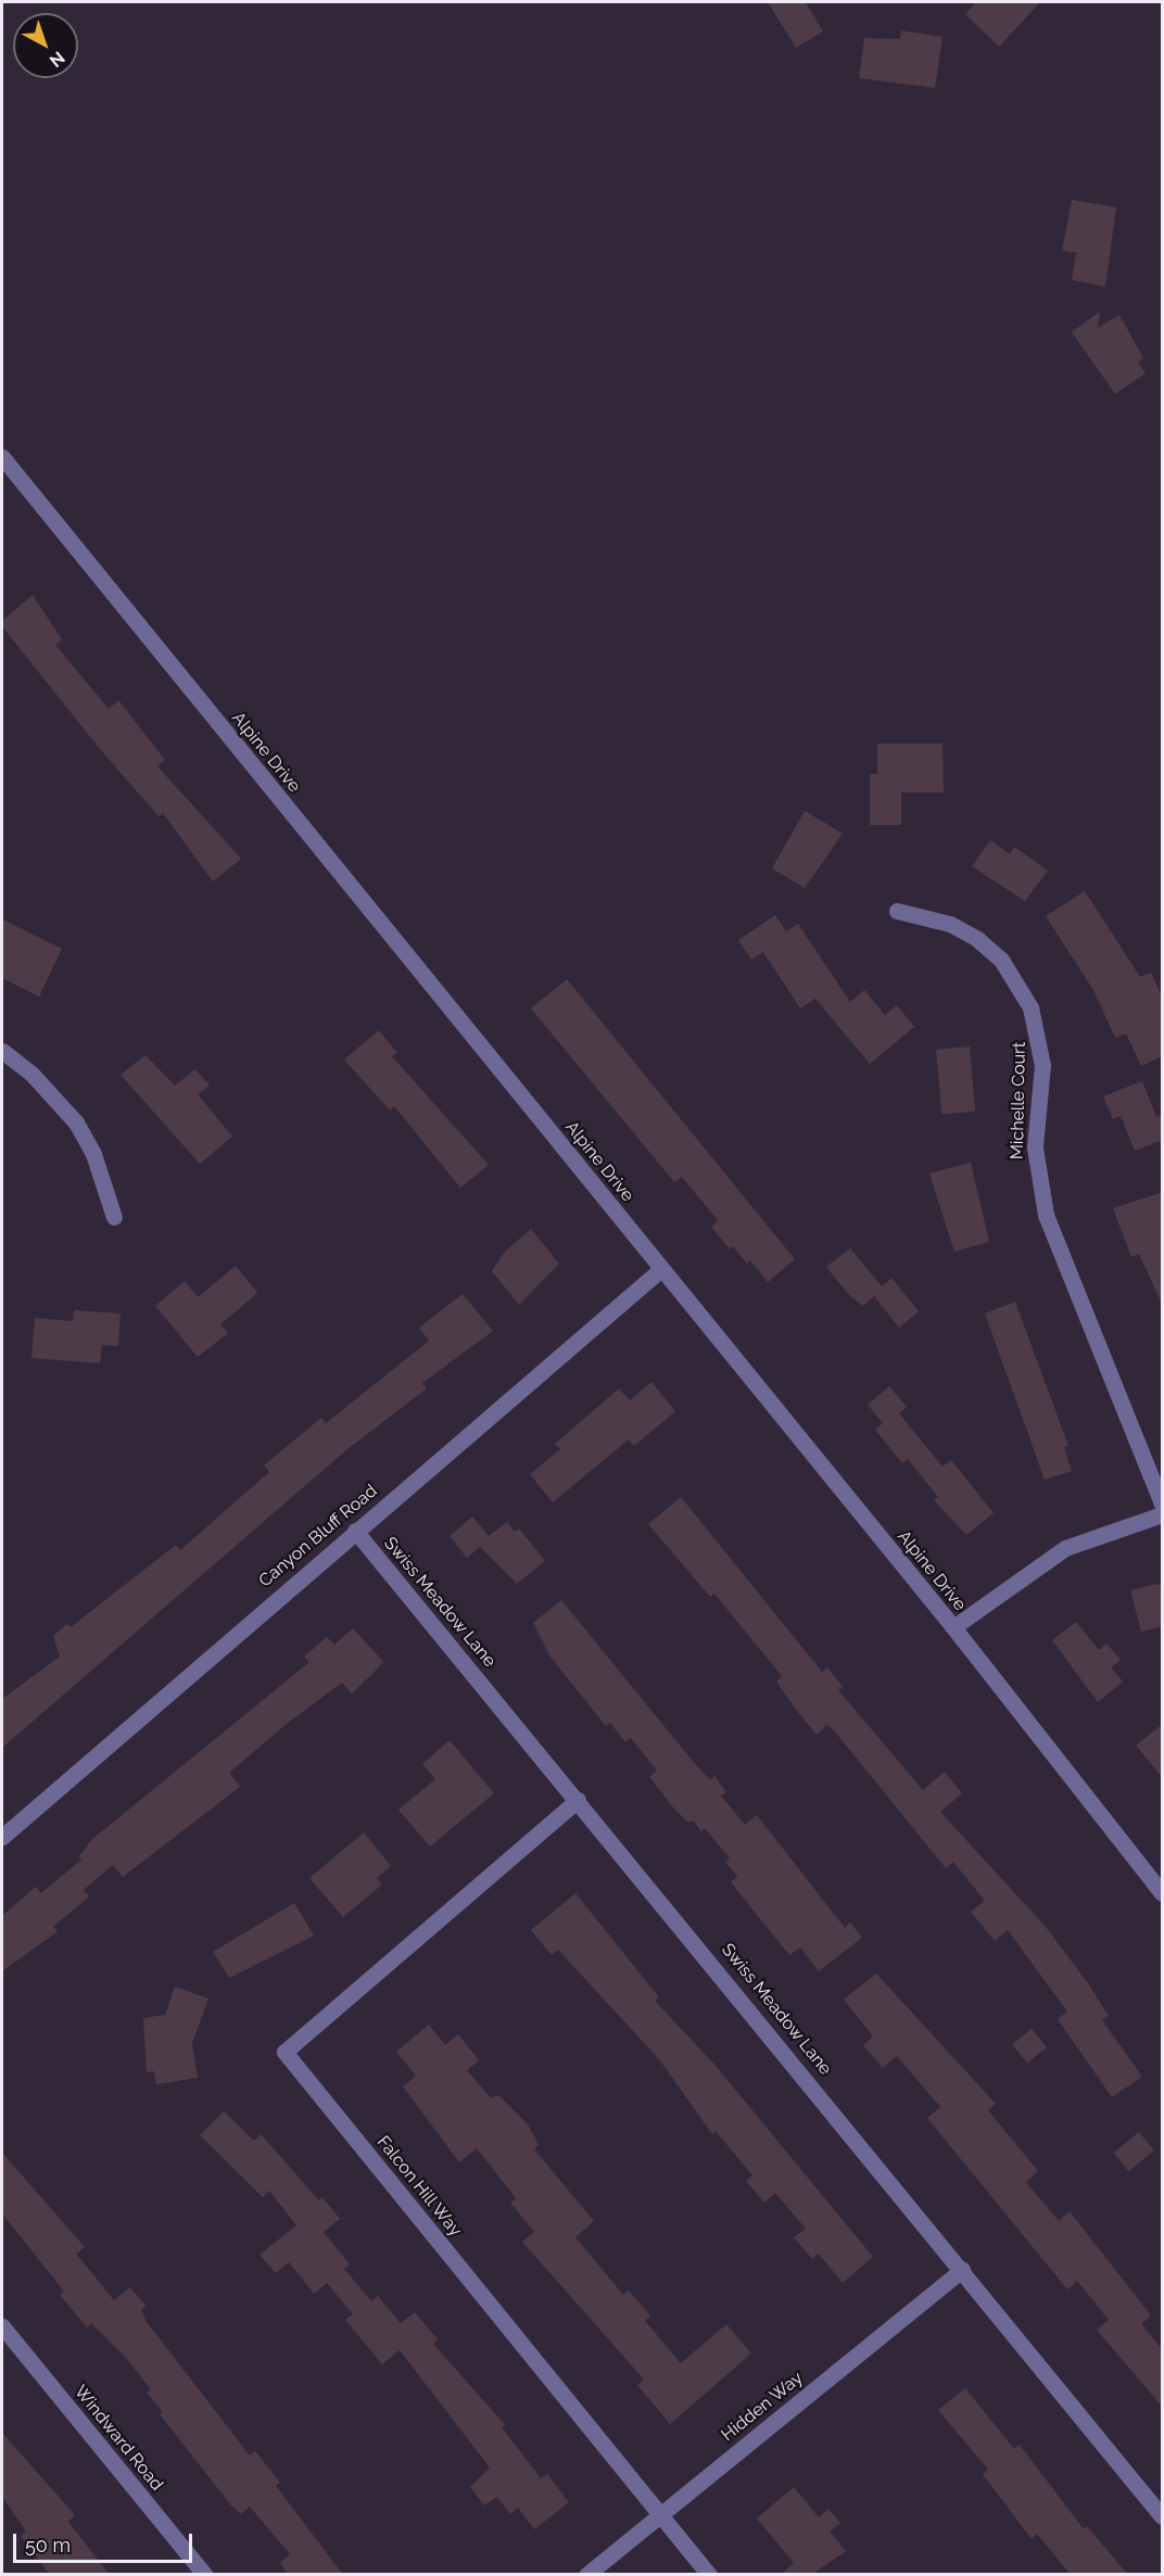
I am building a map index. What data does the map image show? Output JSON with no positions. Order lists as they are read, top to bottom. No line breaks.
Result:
{"streets":{"street":["Alpine Drive","Michelle Court","Canyon Bluff Road","Swiss Meadow Lane","Falcon Hill Way","Hidden Way","Windward Road"]},"crossings":[["Alpine Drive","Canyon Bluff Road"],["Canyon Bluff Road","Swiss Meadow Lane"],["Swiss Meadow Lane","Falcon Hill Way"],["Swiss Meadow Lane","Hidden Way"],["Falcon Hill Way","Hidden Way"]],"scale_bar":"50 m","north":"bottom right"}
